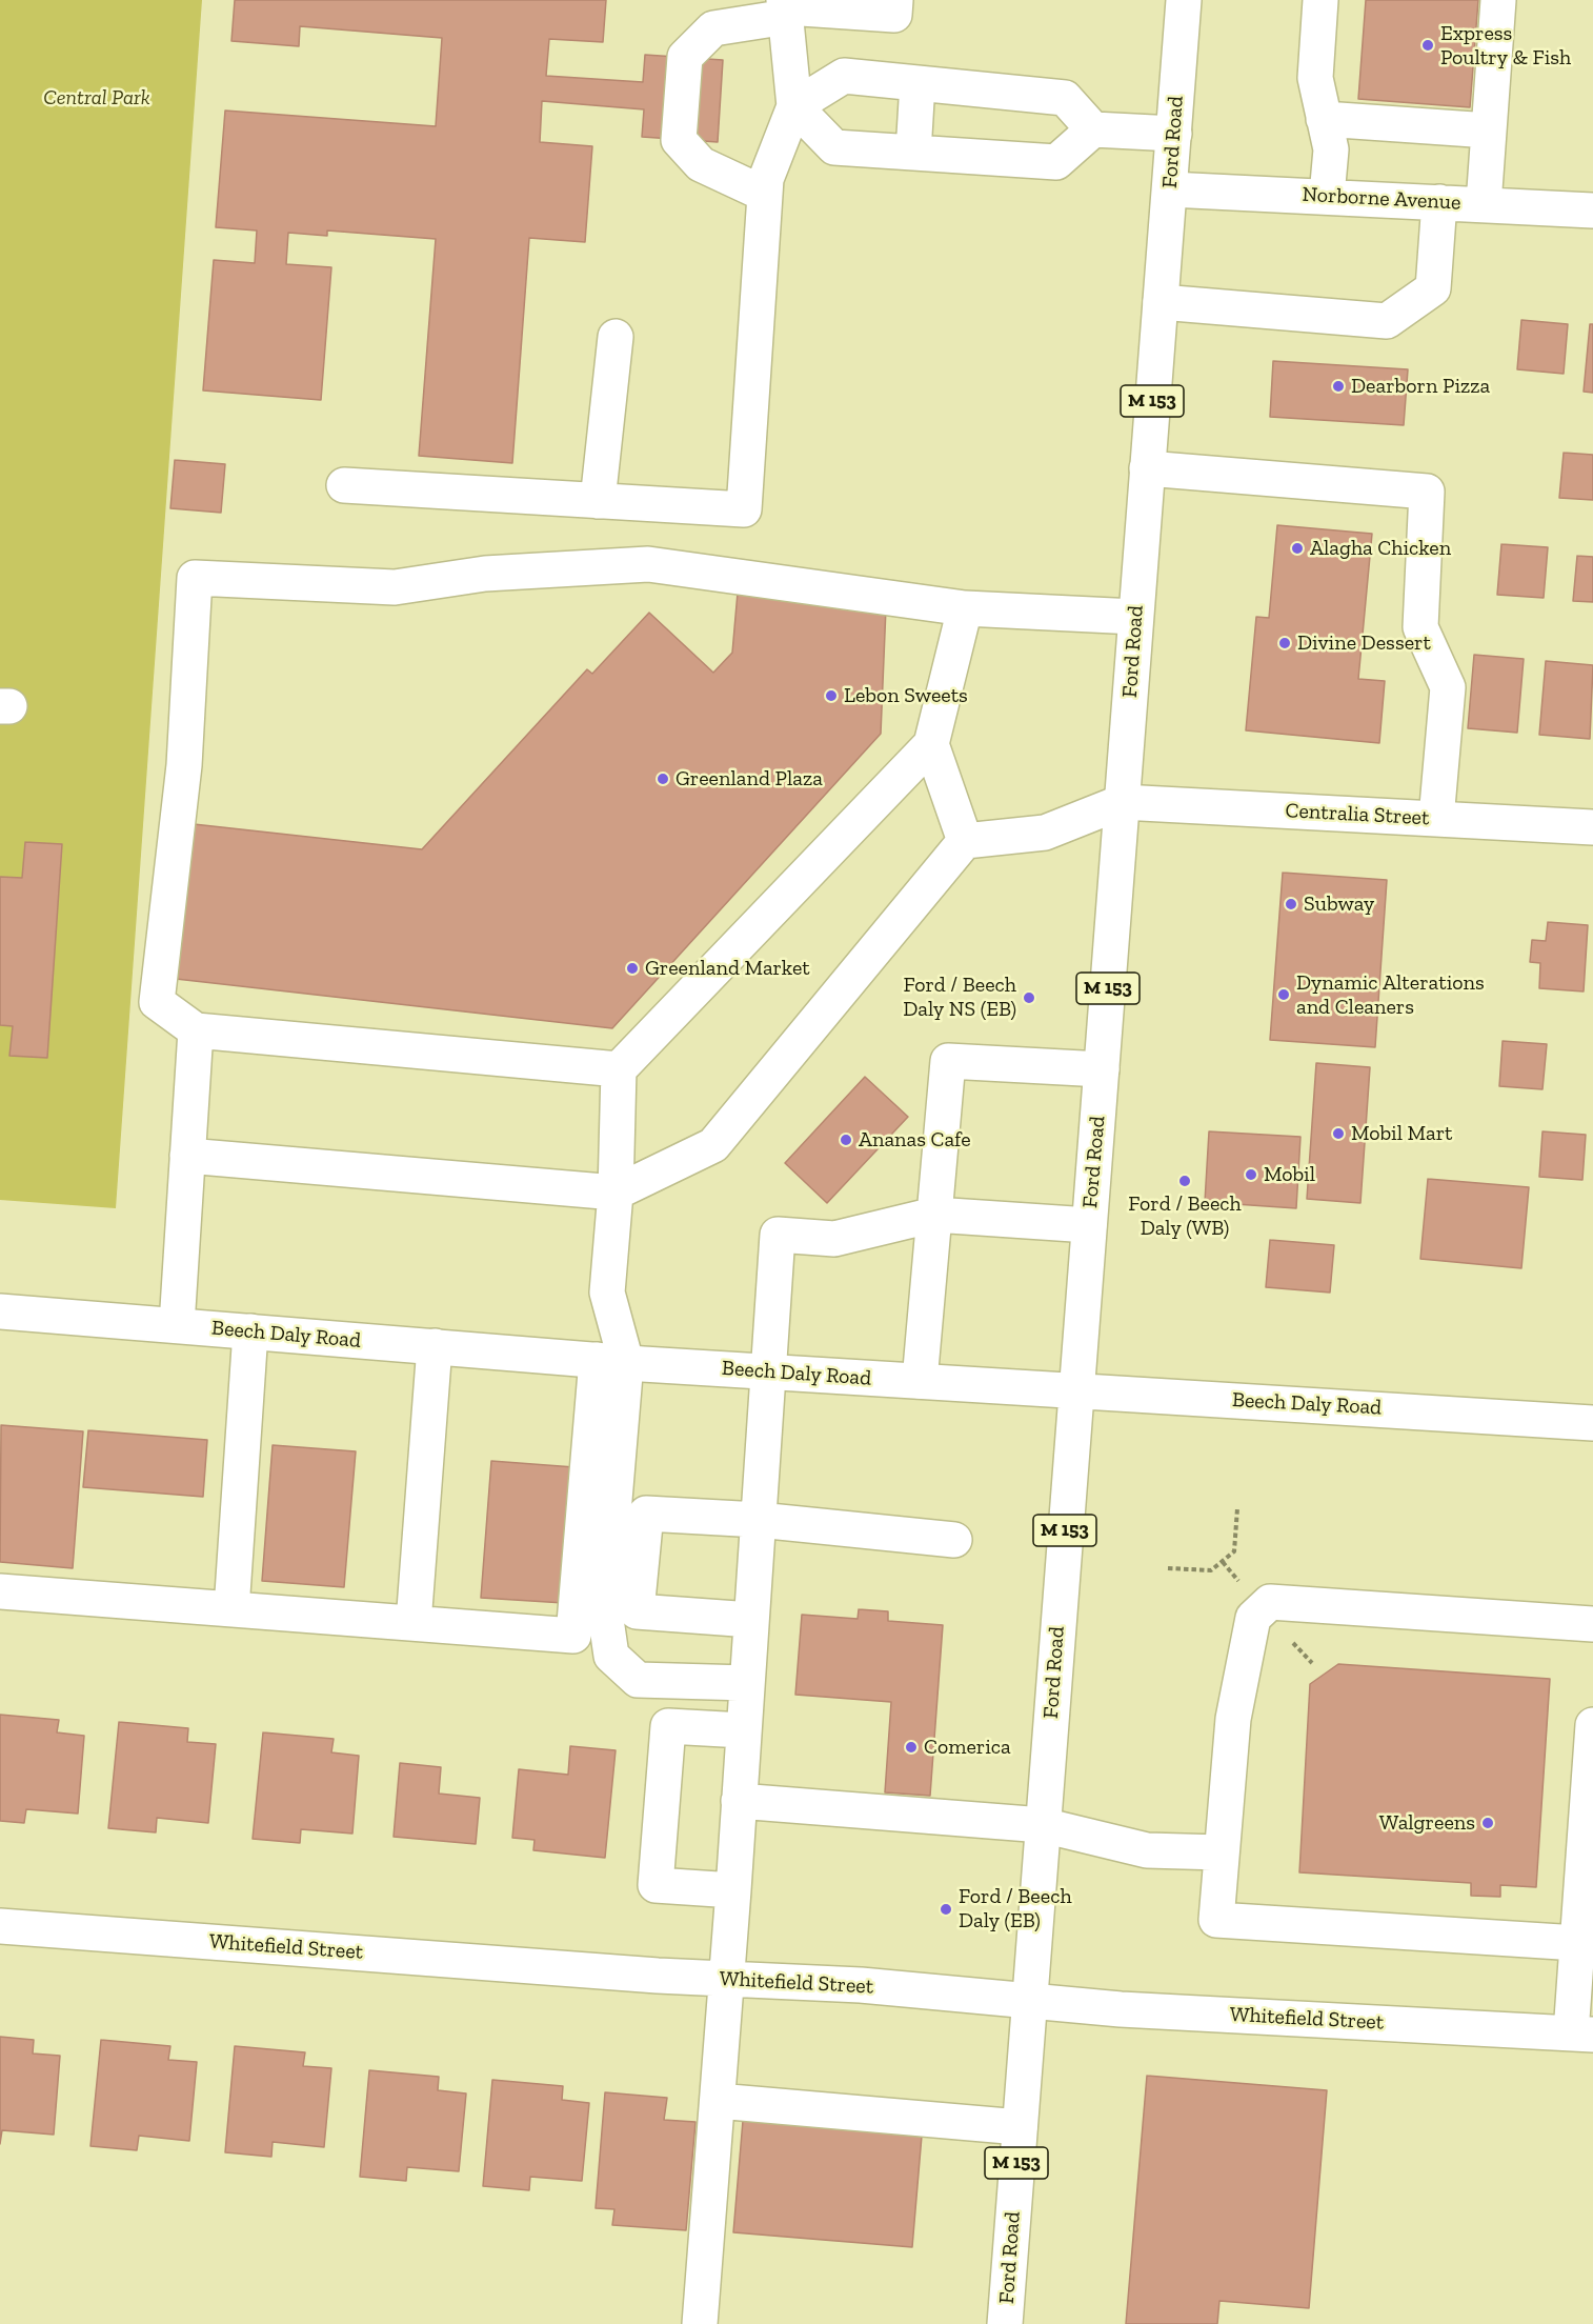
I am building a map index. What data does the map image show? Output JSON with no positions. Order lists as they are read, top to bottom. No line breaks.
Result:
{"streets":{"main road":["Ford Road","Norborne Avenue","M 153","Centralia Street","Beech Daly Road","Whitefield Street"]},"crossings":[["Ford Road","Norborne Avenue"],["Ford Road","Centralia Street"],["Ford Road","Beech Daly Road"],["Ford Road","Whitefield Street"]],"parks":["Central Park"],"places":["Express Poultry & Fish","Dearborn Pizza","Alagha Chicken","Divine Dessert","Lebon Sweets","Greenland Plaza","Subway","Greenland Market","Dynamic Alterations and Cleaners","Ford / Beech Daly NS (EB)","Mobil Mart","Ananas Cafe","Mobil","Ford / Beech Daly (WB)","Comerica","Walgreens","Ford / Beech Daly (EB)"]}
